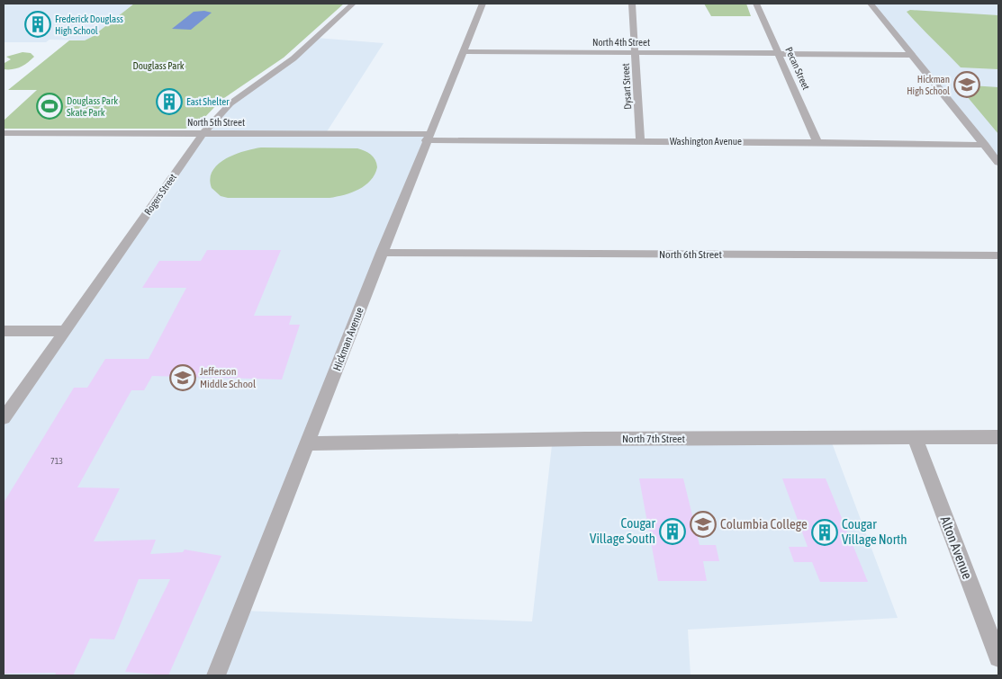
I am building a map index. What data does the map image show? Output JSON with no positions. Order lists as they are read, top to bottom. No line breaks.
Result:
{"streets":{"street":["North 4th Street","Pecan Street","Dysart Street","North 5th Street","Washington Avenue","Rogers Street","North 6th Street","Hickman Avenue","North 7th Street","Alton Avenue"]},"crossings":[["North 4th Street","Pecan Street"],["North 4th Street","Dysart Street"],["North 4th Street","Hickman Avenue"],["Pecan Street","Washington Avenue"],["Dysart Street","Washington Avenue"],["North 5th Street","Washington Avenue"],["North 5th Street","Rogers Street"],["North 5th Street","Hickman Avenue"],["Washington Avenue","Hickman Avenue"],["North 6th Street","Hickman Avenue"],["Hickman Avenue","North 7th Street"],["North 7th Street","Alton Avenue"]],"parks":["Douglass Park"],"places":{"building":["Frederick Douglass High School","East Shelter","Cougar Village South","Cougar Village North"],"school or university":["Hickman High School","Jefferson Middle School","Columbia College"],"sports":["Douglass Park Skate Park"]},"house_numbers":["713"]}
